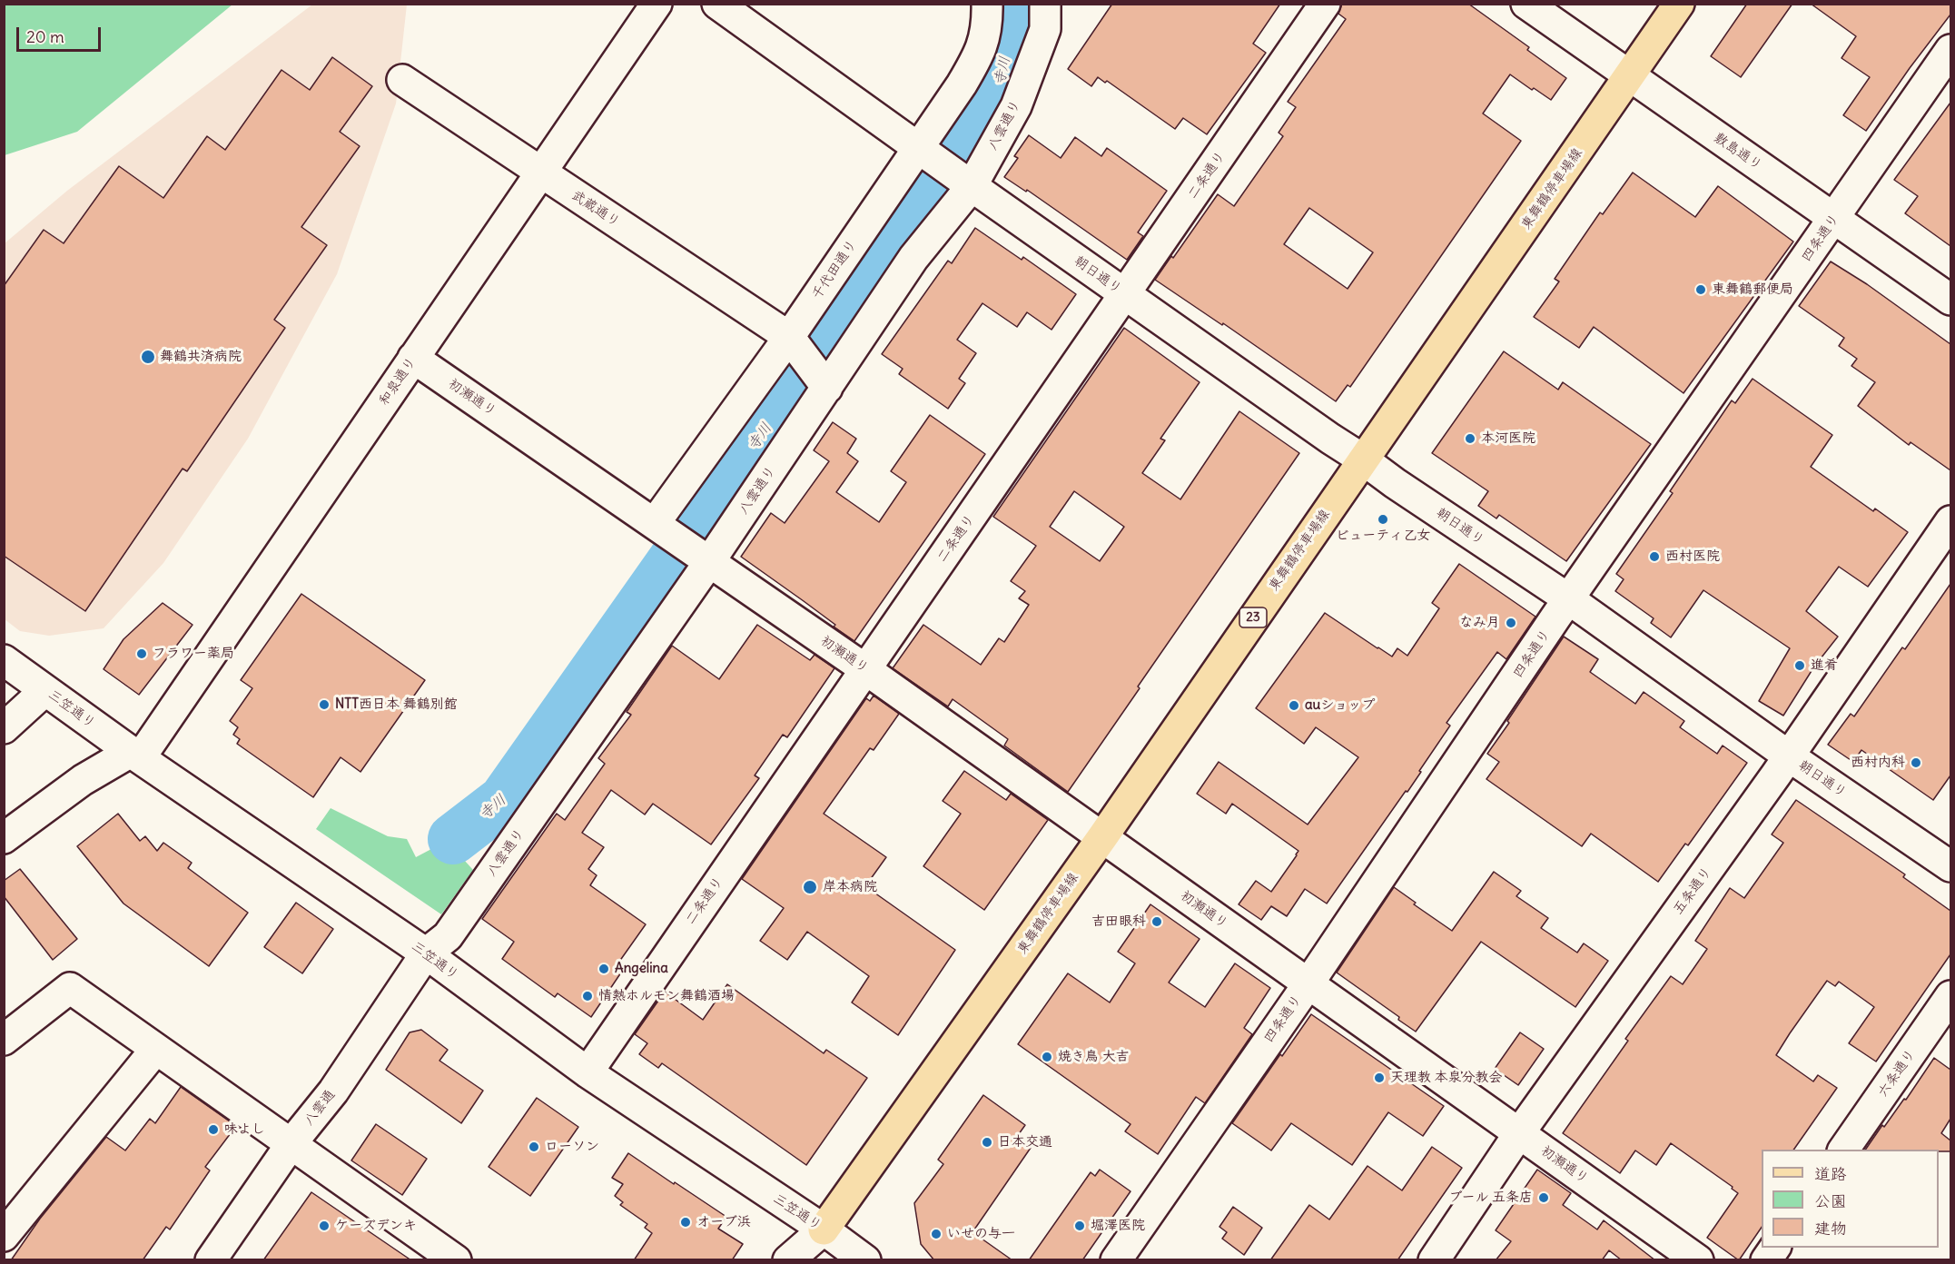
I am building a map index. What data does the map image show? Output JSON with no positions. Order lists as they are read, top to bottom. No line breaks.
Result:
{"streets":{"main road":["東舞鶴停車場線","23"],"street":["八雲通り","敷島通り","二条通り","武蔵通り","四条通り","千代田通り","朝日通り","和泉通り","初瀬通り","三笠通り","五条通り","六条通り","八雲通"]},"crossings":[["八雲通り","武蔵通り"],["八雲通り","朝日通り"],["八雲通り","初瀬通り"],["八雲通り","三笠通り"],["八雲通り","八雲通"],["敷島通り","東舞鶴停車場線"],["敷島通り","四条通り"],["二条通り","朝日通り"],["二条通り","初瀬通り"],["二条通り","三笠通り"],["東舞鶴停車場線","朝日通り"],["東舞鶴停車場線","初瀬通り"],["東舞鶴停車場線","三笠通り"],["武蔵通り","千代田通り"],["武蔵通り","和泉通り"],["四条通り","朝日通り"],["四条通り","初瀬通り"],["千代田通り","朝日通り"],["千代田通り","初瀬通り"],["朝日通り","五条通り"],["和泉通り","初瀬通り"],["和泉通り","三笠通り"],["初瀬通り","五条通り"],["三笠通り","八雲通"]],"water":["寺川"],"places":["東舞鶴郵便局","舞鶴共済病院","本河医院","ビューティ乙女","西村医院","なみ月","フラワー薬局","進肴","NTT西日本 舞鶴別館","auショップ","西村内科","岸本病院","吉田眼科","Angelina","情熱ホルモン舞鶴酒場","焼き鳥 大吉","天理教 本泉分教会","味よし","日本交通","ローソン","ブール 五条店","オーブ浜","ケーズデンキ","堀澤医院","いせの与一"],"legend":["道路","公園","建物"],"scale_bar":"20 m"}
